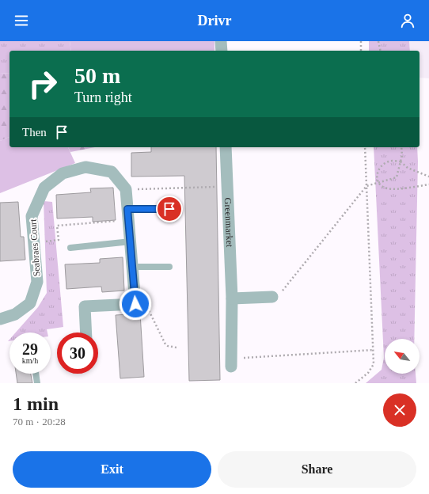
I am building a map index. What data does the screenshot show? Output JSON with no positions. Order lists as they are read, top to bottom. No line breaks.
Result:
{"streets":{"street":["Greenmarket","Seabraes Court"]},"north":"top left","page":{"header":"Drivr","turn":["50 m","Turn right"],"then":"Then","speed":"29 km/h","limit":"30","heading":["1 min","70 m · 20:28"],"buttons":["Exit","Share"]}}
